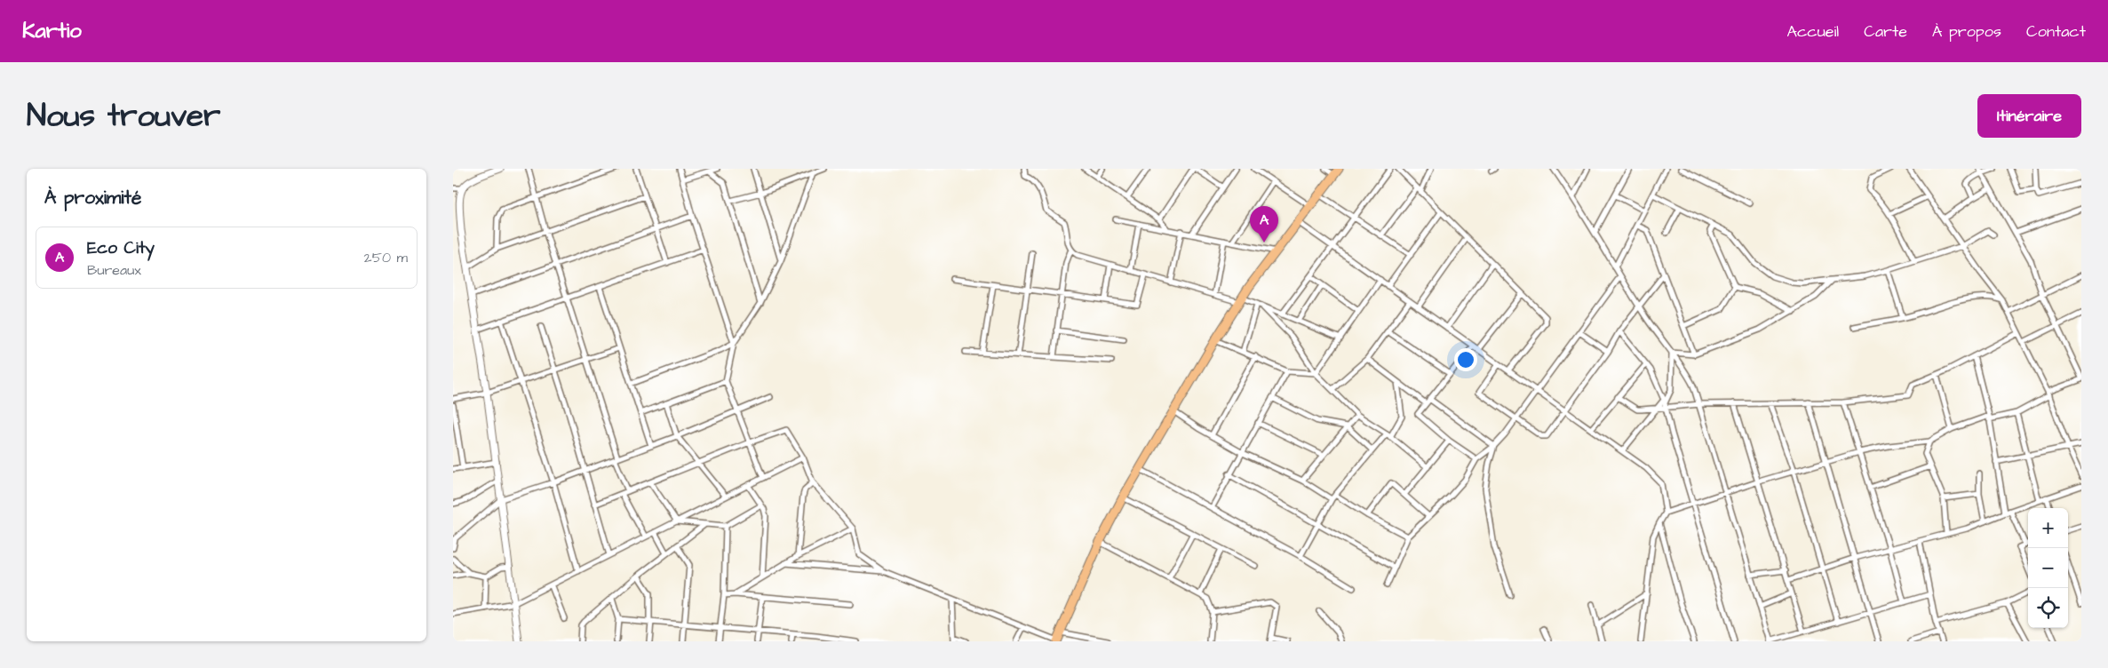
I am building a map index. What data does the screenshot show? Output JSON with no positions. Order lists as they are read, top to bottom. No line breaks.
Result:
{"page":{"header":"Kartio","nav":["Accueil","Carte","À propos","Contact"],"title":"Nous trouver","buttons":"Itinéraire","heading":"À proximité","pins":"A","list":[{"mark":"A","name":"Eco City","note":"Bureaux","value":"250 m"}],"map_buttons":["+","−"]}}
